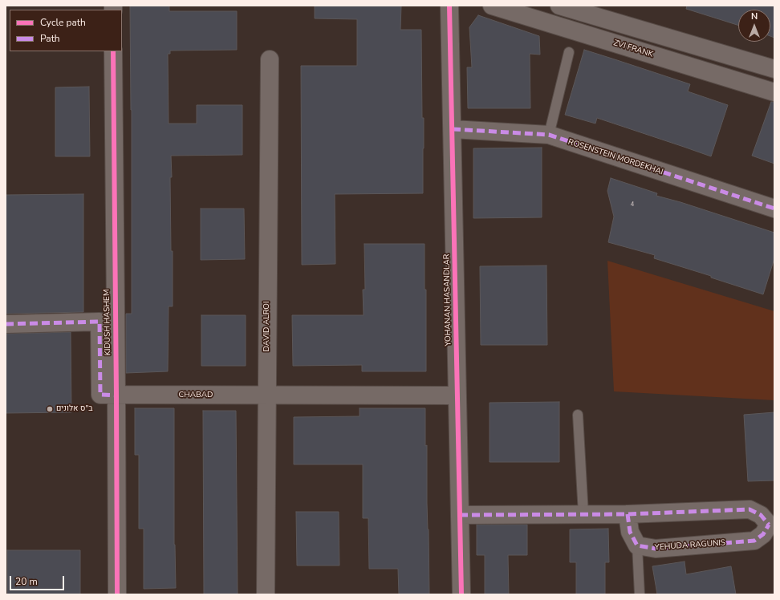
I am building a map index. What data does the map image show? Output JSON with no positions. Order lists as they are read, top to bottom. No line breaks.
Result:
{"streets":{"street":["ZVI FRANK","ROSENSTEIN MORDEKHAI","YOHANAN HASANDLAR","KIDUSH HASHEM","DAVID ALROI","CHABAD","YEHUDA RAGUNIS"]},"crossings":[["ROSENSTEIN MORDEKHAI","YOHANAN HASANDLAR"],["YOHANAN HASANDLAR","CHABAD"],["YOHANAN HASANDLAR","YEHUDA RAGUNIS"],["KIDUSH HASHEM","CHABAD"],["DAVID ALROI","CHABAD"]],"places":["ב\"ס אלונים"],"house_numbers":["4"],"legend":["Cycle path","Path"],"scale_bar":"20 m","north":"top"}
